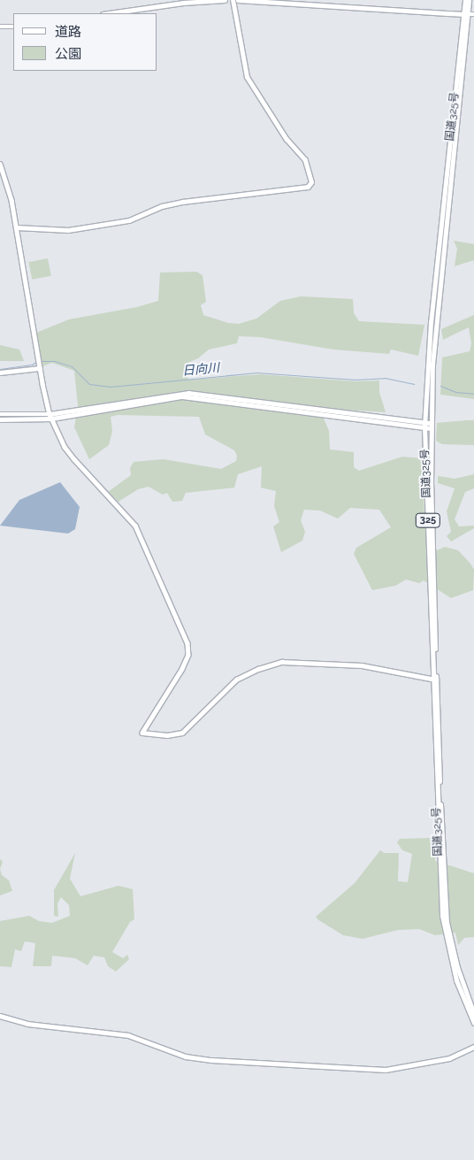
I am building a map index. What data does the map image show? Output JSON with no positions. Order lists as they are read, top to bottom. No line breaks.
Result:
{"streets":{"highway":["国道325号","325"]},"water":["日向川"],"legend":["道路","公園"]}
